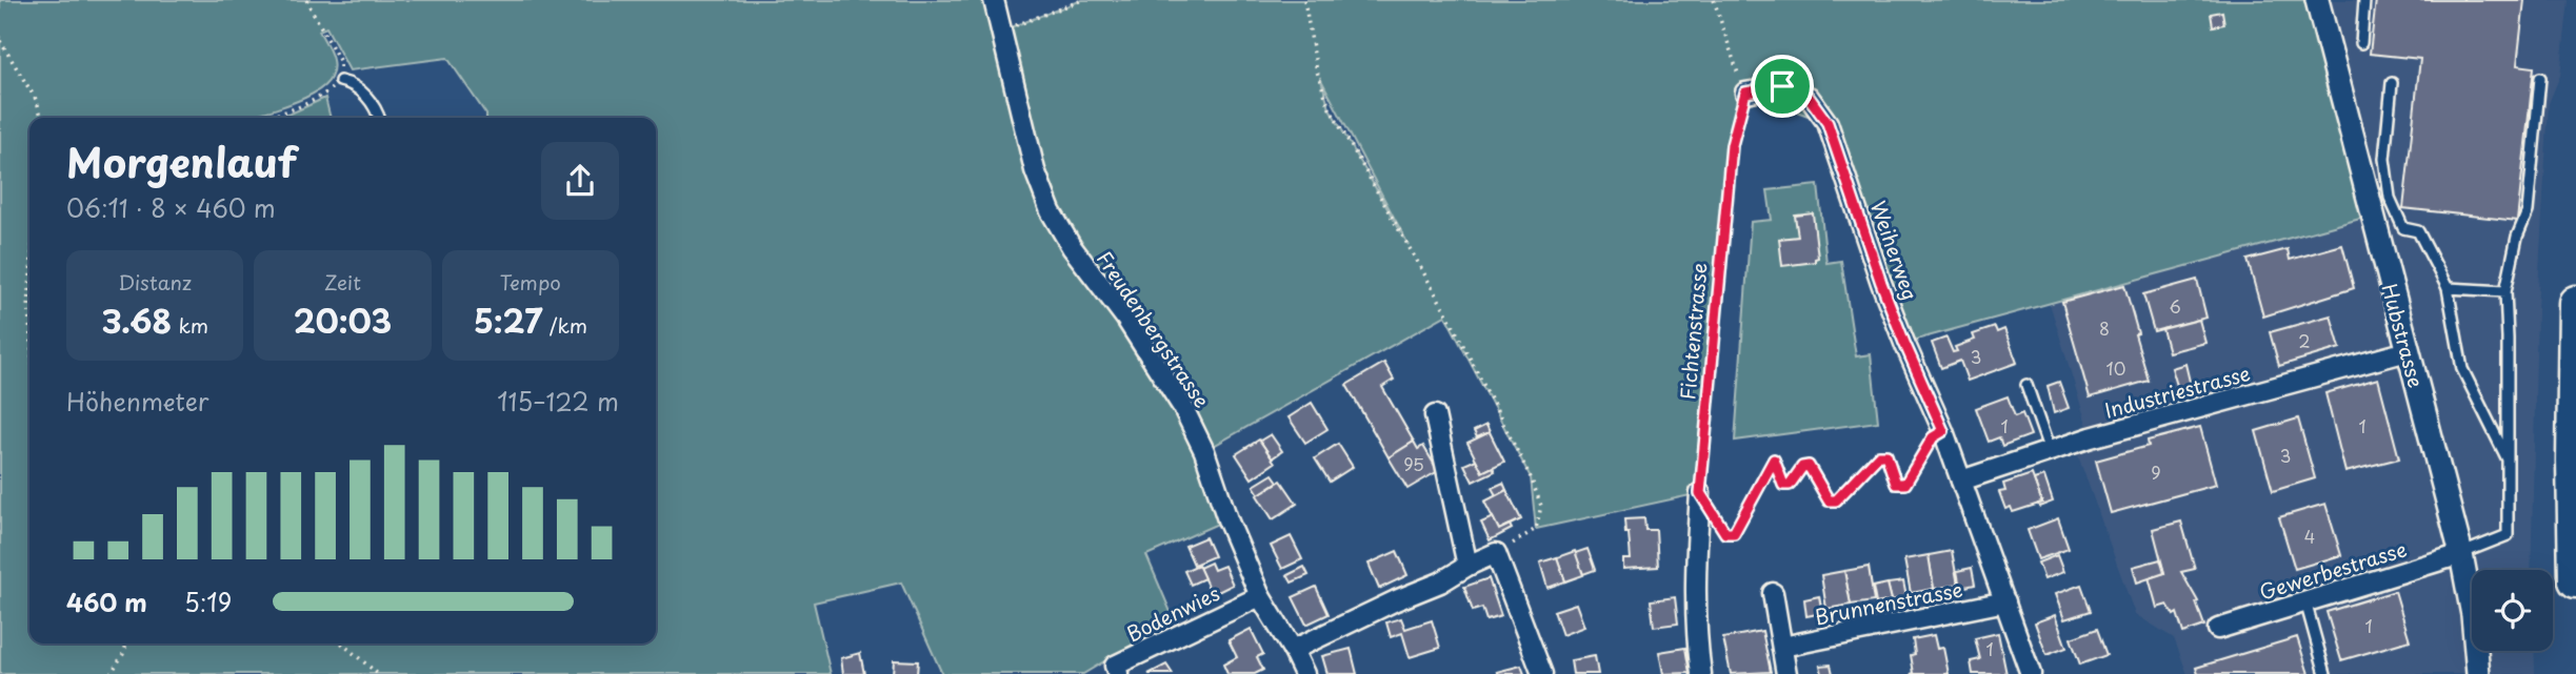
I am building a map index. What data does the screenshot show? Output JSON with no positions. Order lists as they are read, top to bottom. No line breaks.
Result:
{"streets":{"street":["Weiherweg","Freudenbergstrasse","Hubstrasse","Industriestrasse","Gewerbestrasse","Brunnenstrasse","Bodenwies"],"path":["Fichtenstrasse"]},"crossings":[["Weiherweg","Fichtenstrasse"],["Weiherweg","Industriestrasse"],["Weiherweg","Brunnenstrasse"],["Freudenbergstrasse","Bodenwies"],["Hubstrasse","Industriestrasse"],["Hubstrasse","Gewerbestrasse"]],"house_numbers":["6","8","2","3","10","1","1","3","95","9","4","1","1"],"page":{"heading":["Morgenlauf","06:11 · 8 × 460 m"],"stats":[["Distanz","3.68 km"],["Zeit","20:03"],["Tempo","5:27 /km"]],"chart":["Höhenmeter","115–122 m"],"list":[{"name":"460 m","note":"5:19"}]}}
